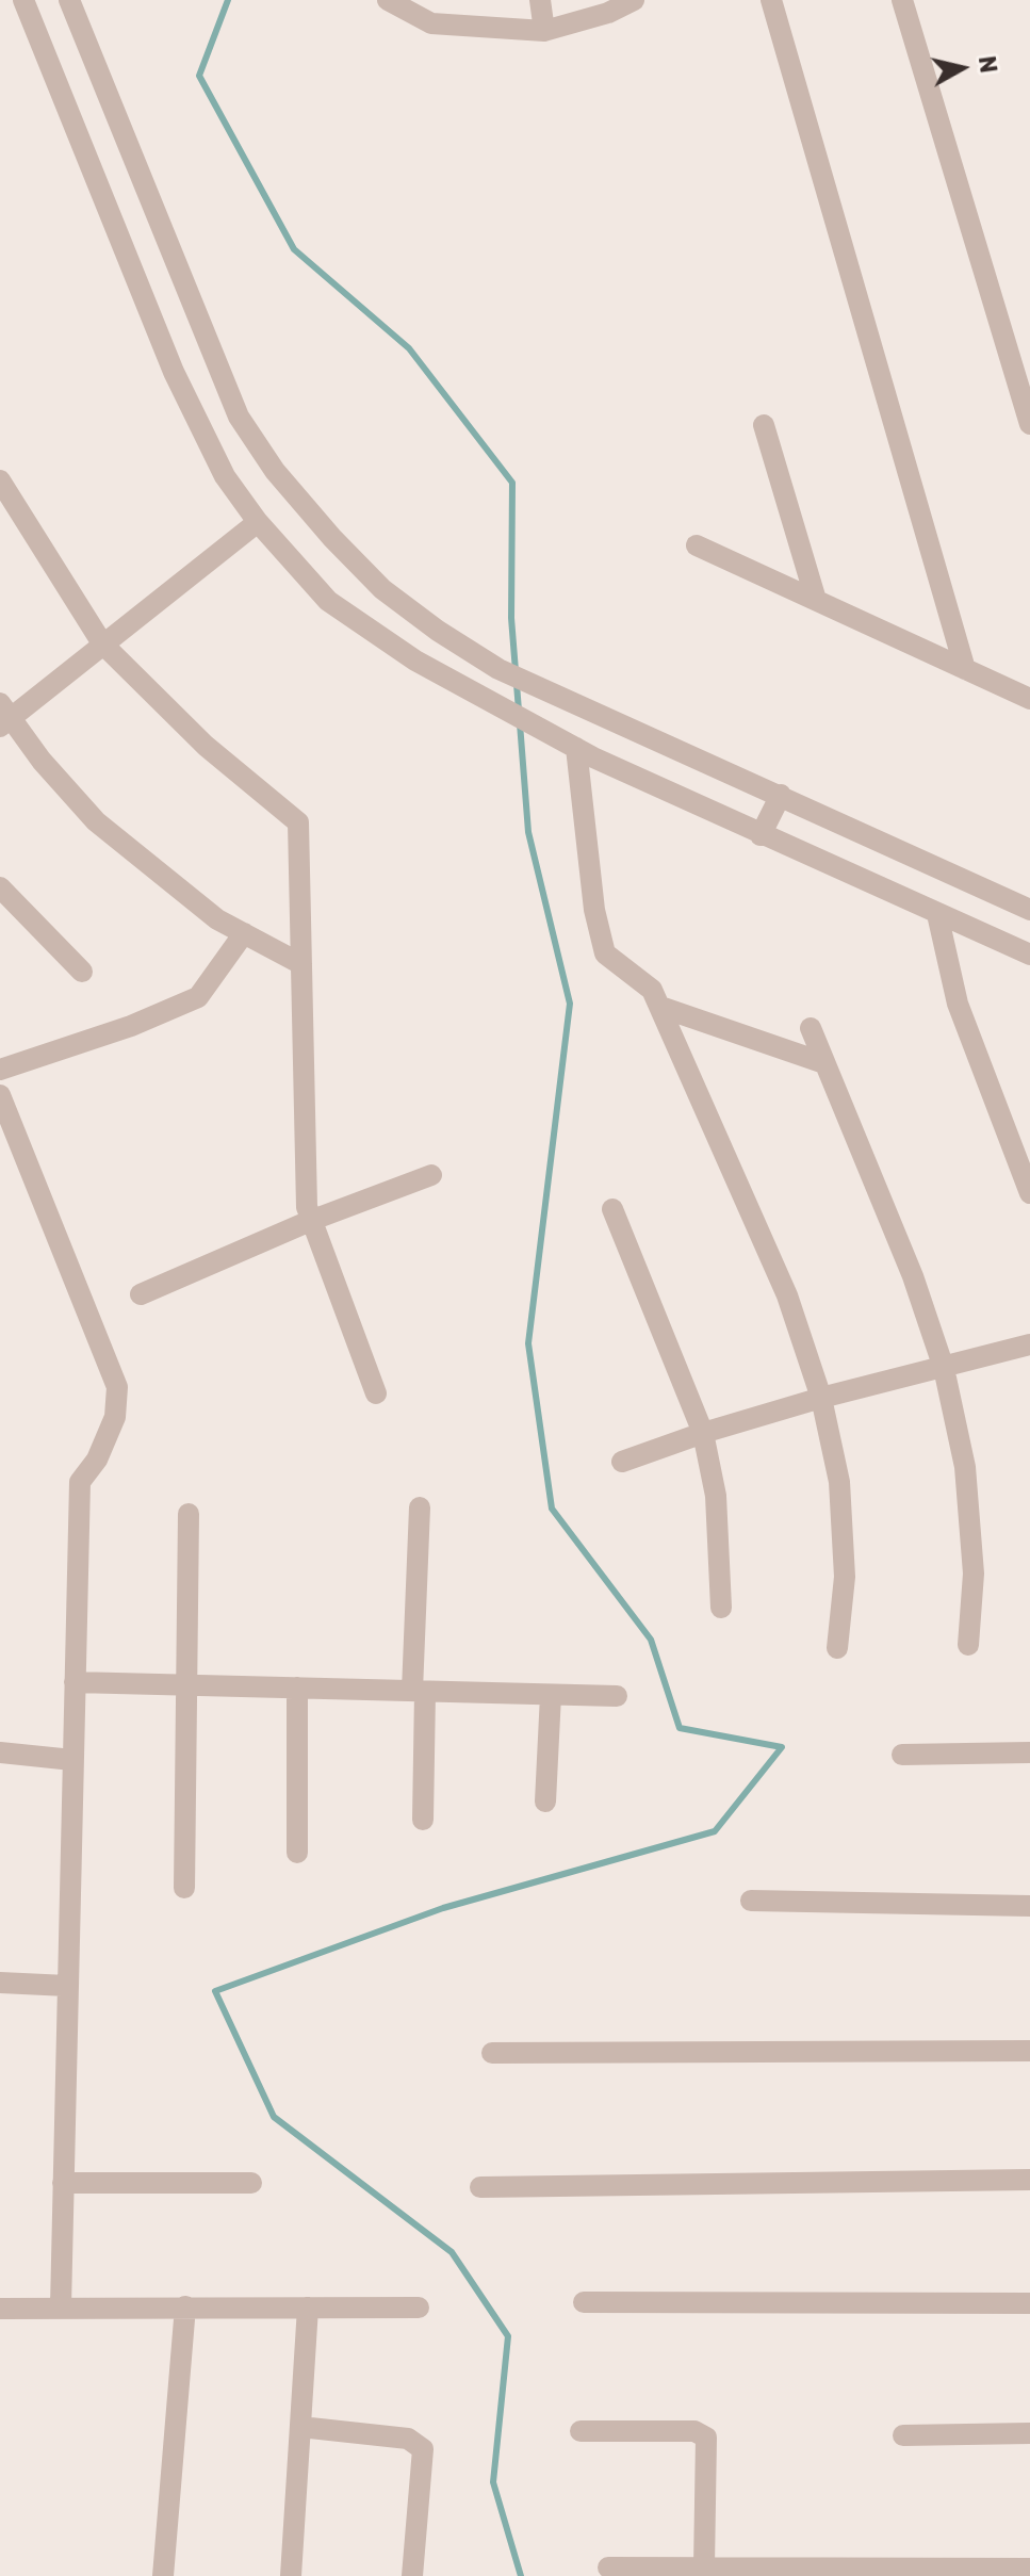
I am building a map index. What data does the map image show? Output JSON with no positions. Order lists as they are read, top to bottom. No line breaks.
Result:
{"north":"right"}
